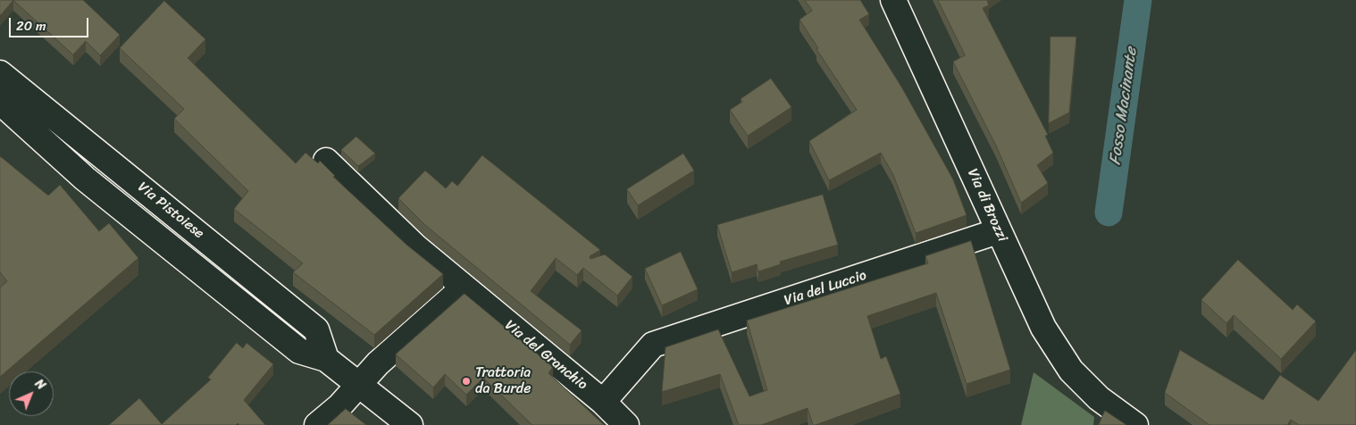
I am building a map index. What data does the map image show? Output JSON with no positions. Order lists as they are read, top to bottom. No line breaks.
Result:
{"streets":{"street":["Via di Brozzi","Via Pistoiese","Via del Luccio","Via del Granchio"]},"crossings":[["Via di Brozzi","Via del Luccio"],["Via del Luccio","Via del Granchio"]],"water":["Fosso Macinante"],"places":["Trattoria da Burde"],"scale_bar":"20 m","north":"top right"}
